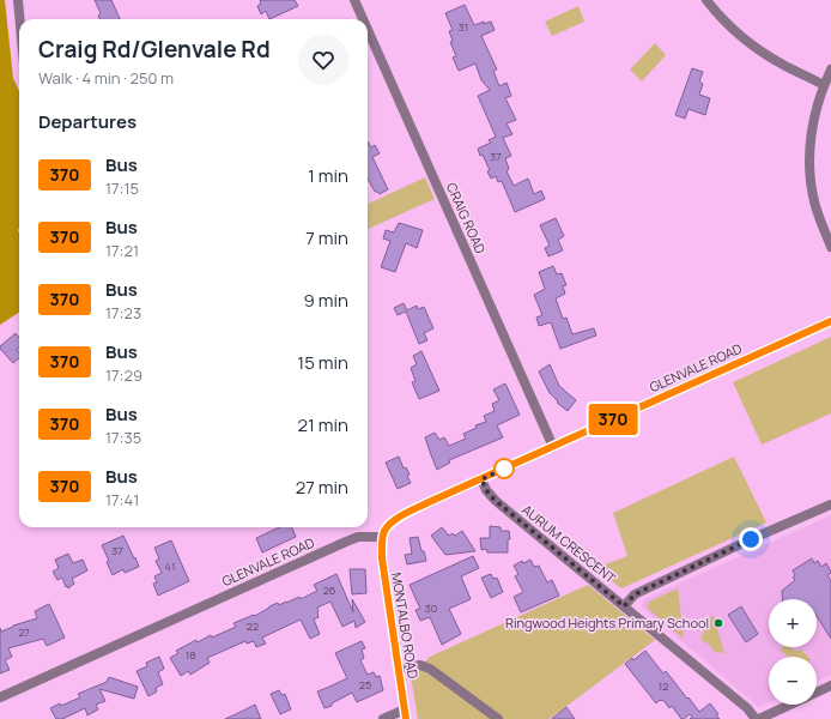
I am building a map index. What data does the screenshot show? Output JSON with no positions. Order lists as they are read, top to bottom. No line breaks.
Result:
{"streets":{"street":["CRAIG ROAD","GLENVALE ROAD","AURUM CRESCENT","MONTALBO ROAD"]},"crossings":[["CRAIG ROAD","GLENVALE ROAD"],["GLENVALE ROAD","AURUM CRESCENT"],["GLENVALE ROAD","MONTALBO ROAD"]],"places":["Ringwood Heights Primary School"],"lines":["bus line 370"],"house_numbers":["31","37","37","41","26","30","22","27","18","25","12"],"page":{"on_map":"370","heading":[["Craig Rd/Glenvale Rd","Walk · 4 min · 250 m"],"Departures"],"list":[{"mark":"370","name":"Bus","note":"17:15","value":"1 min"},{"mark":"370","name":"Bus","note":"17:21","value":"7 min"},{"mark":"370","name":"Bus","note":"17:23","value":"9 min"},{"mark":"370","name":"Bus","note":"17:29","value":"15 min"},{"mark":"370","name":"Bus","note":"17:35","value":"21 min"},{"mark":"370","name":"Bus","note":"17:41","value":"27 min"}],"map_buttons":["+","−"]}}
